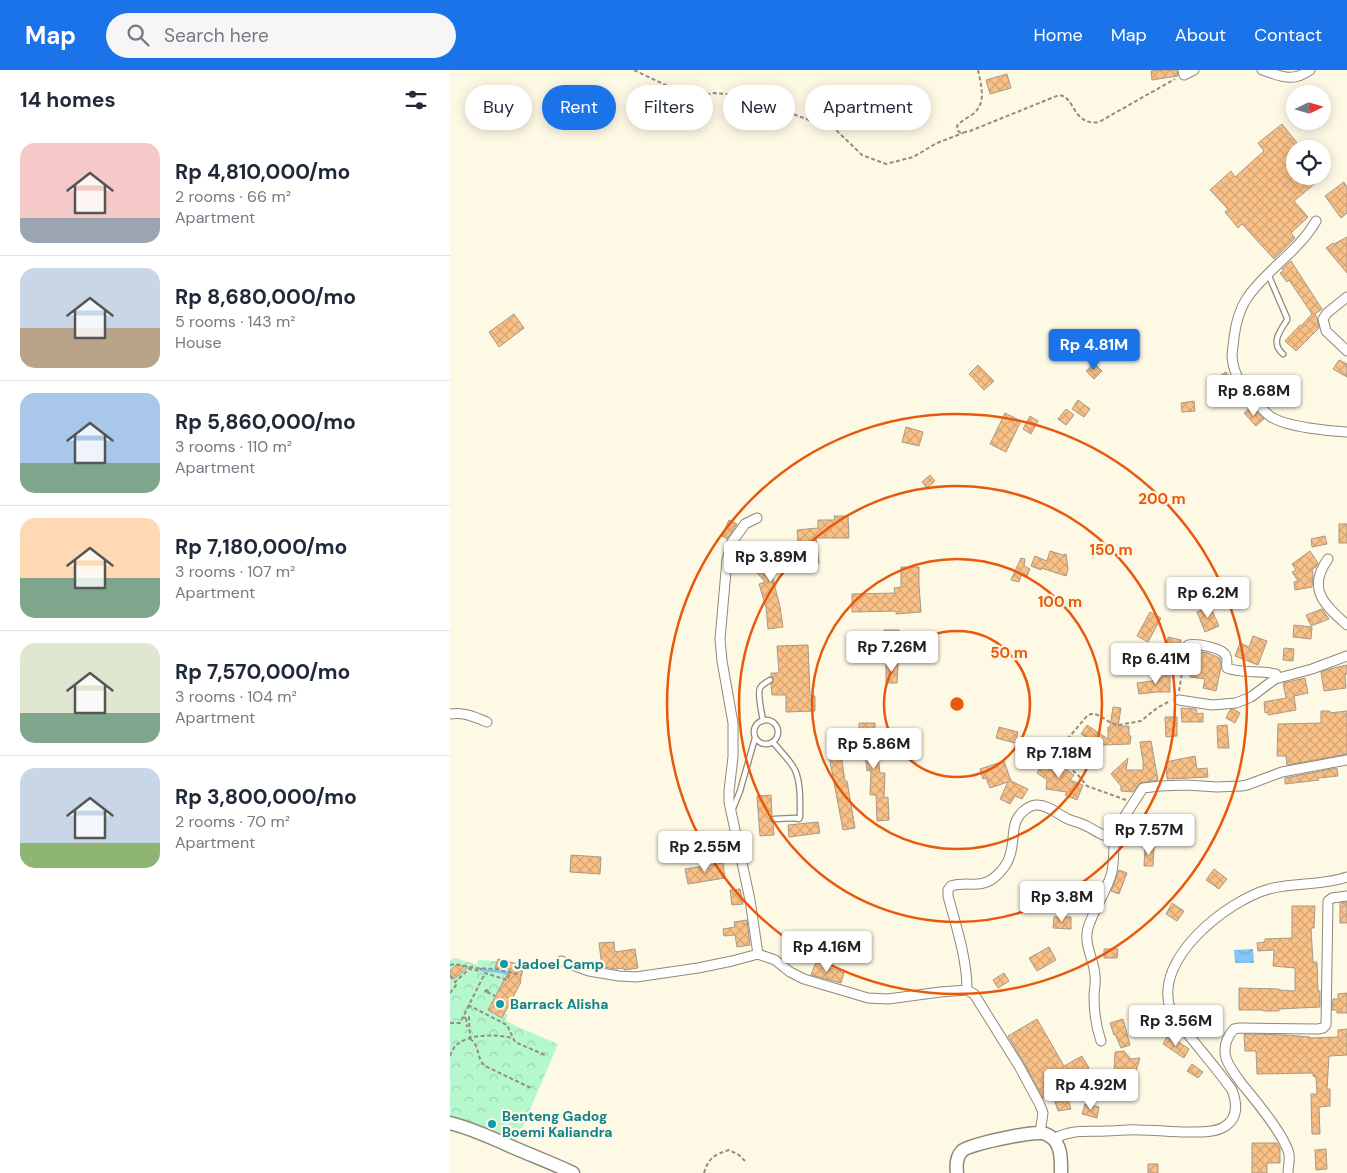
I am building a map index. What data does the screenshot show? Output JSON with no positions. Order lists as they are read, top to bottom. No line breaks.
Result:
{"places":["Jadoel Camp","Barrack Alisha","Benteng Gadog Boemi Kaliandra"],"north":"right","page":{"header":"Map","search":"Search here","nav":["Home","Map","About","Contact"],"heading":"14 homes","chip":["Buy","Rent","Filters","New","Apartment"],"list":[{"name":"Rp 4,810,000/mo","note":"2 rooms · 66 m² · Apartment"},{"name":"Rp 8,680,000/mo","note":"5 rooms · 143 m² · House"},{"name":"Rp 5,860,000/mo","note":"3 rooms · 110 m² · Apartment"},{"name":"Rp 7,180,000/mo","note":"3 rooms · 107 m² · Apartment"},{"name":"Rp 7,570,000/mo","note":"3 rooms · 104 m² · Apartment"},{"name":"Rp 3,800,000/mo","note":"2 rooms · 70 m² · Apartment"}],"price":["Rp 4.81M","Rp 8.68M","Rp 3.89M","Rp 6.2M","Rp 7.26M","Rp 6.41M","Rp 5.86M","Rp 7.18M","Rp 7.57M","Rp 2.55M","Rp 3.8M","Rp 4.16M","Rp 3.56M","Rp 4.92M"]},"rings":["200 m","150 m","100 m","50 m"]}
